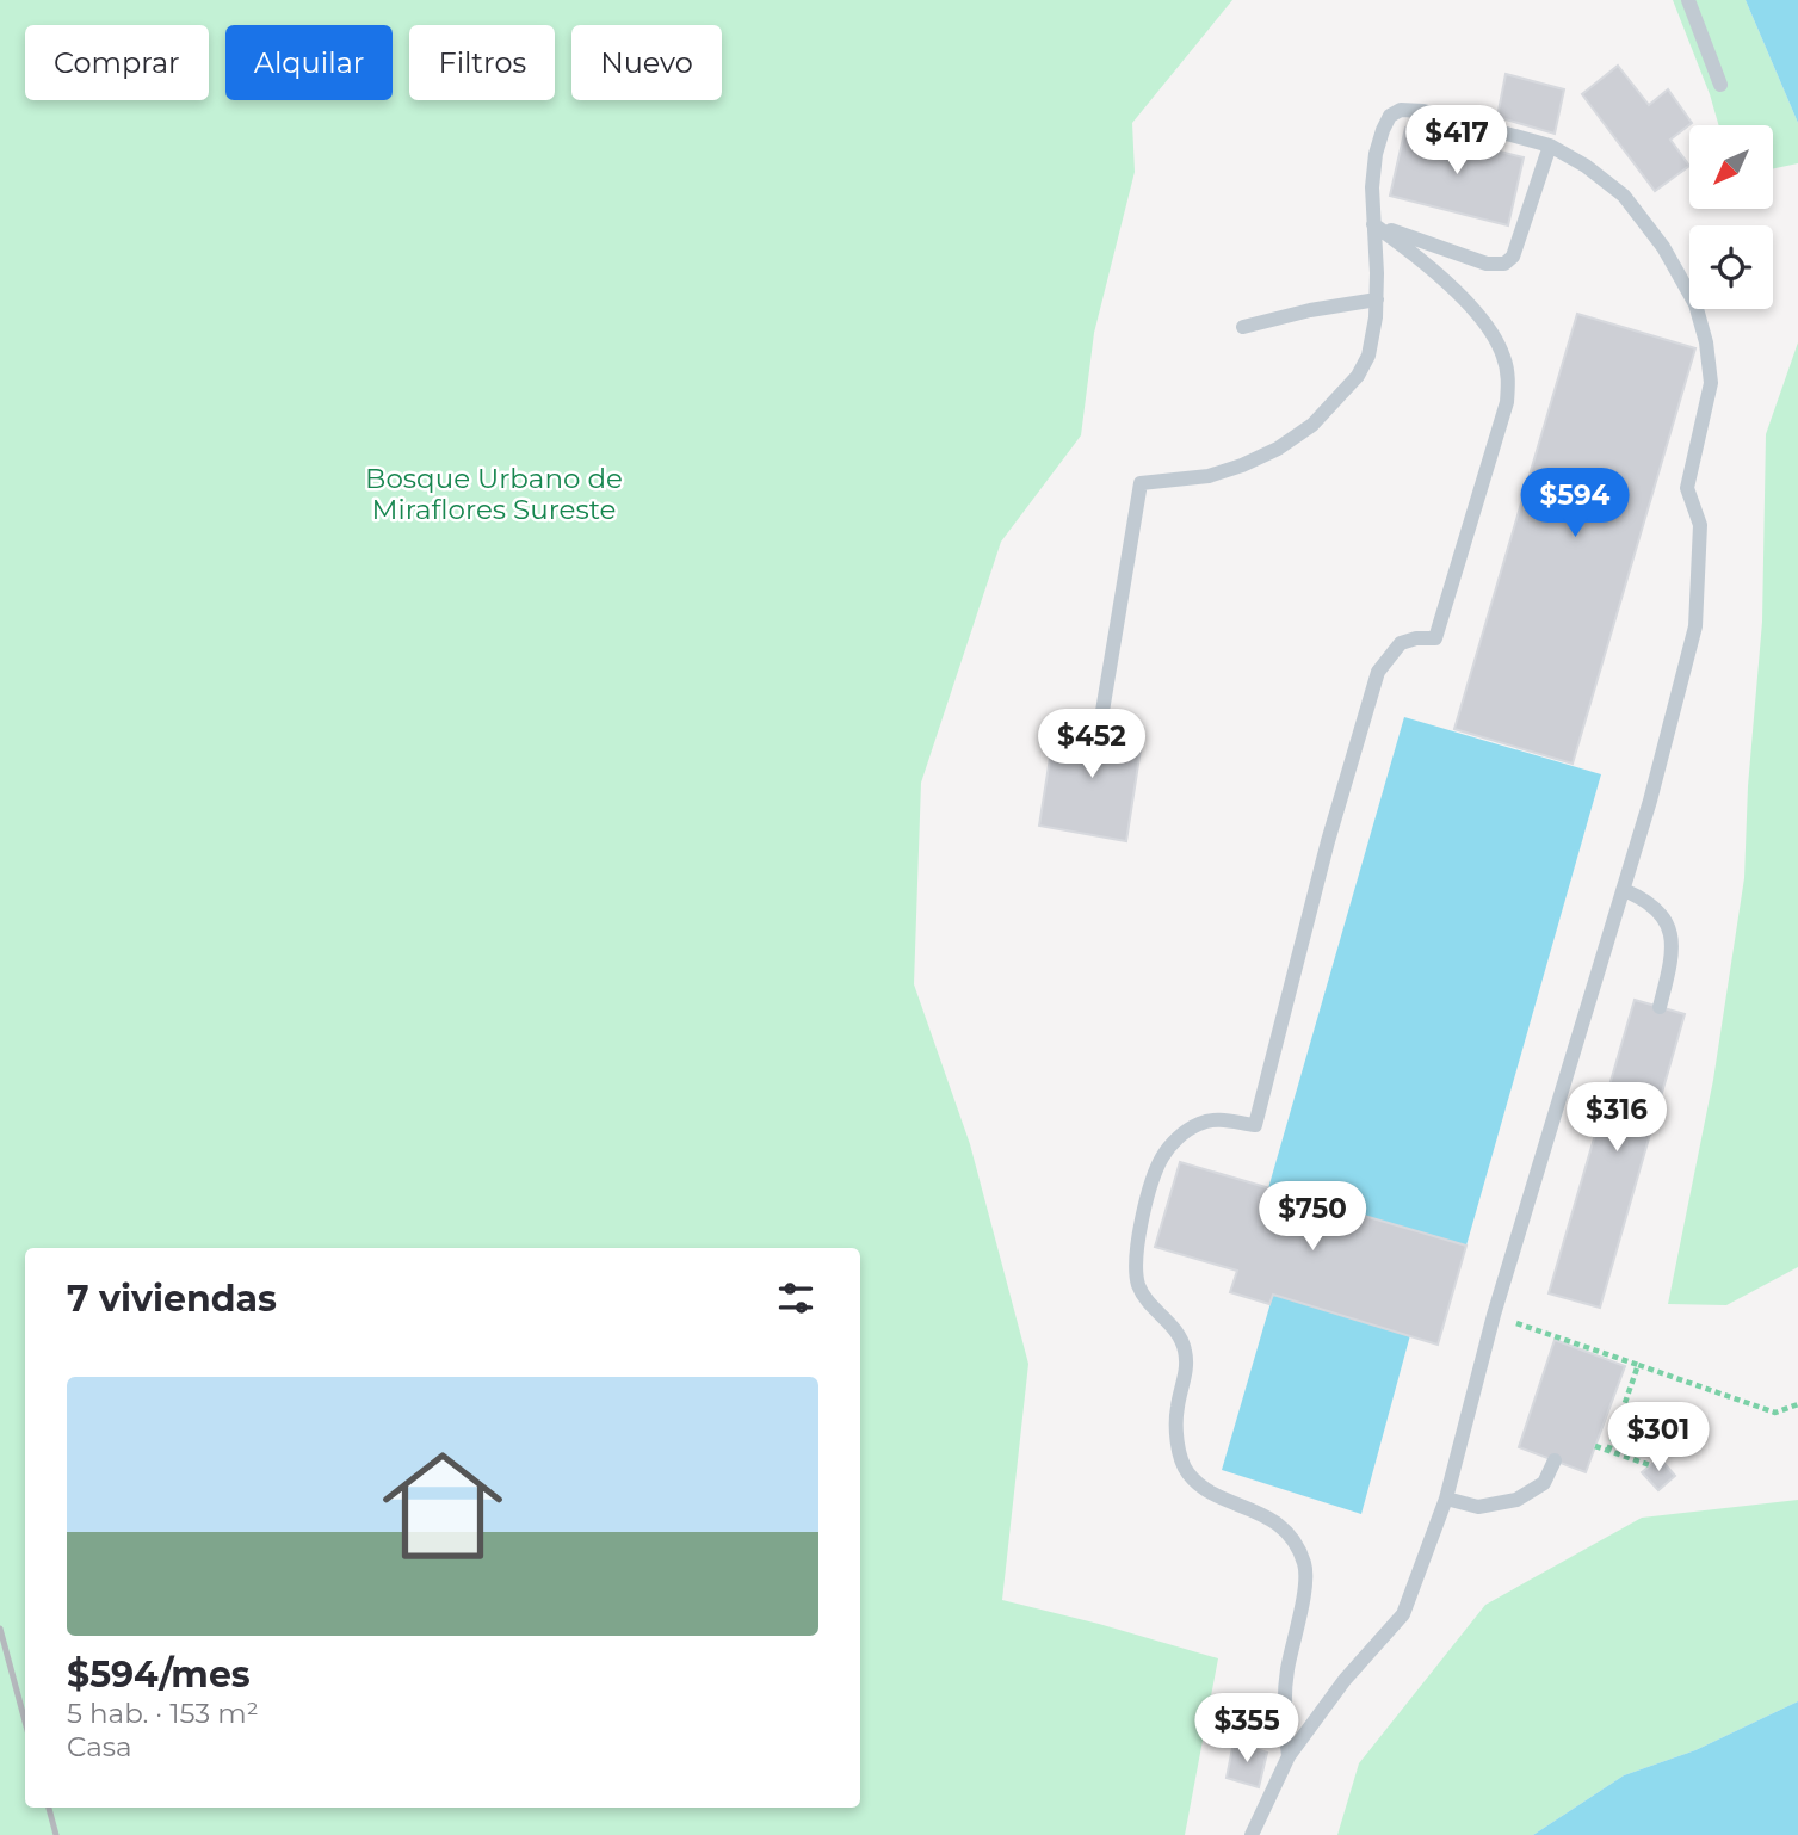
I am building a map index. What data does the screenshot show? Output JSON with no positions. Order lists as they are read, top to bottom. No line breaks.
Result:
{"parks":["Bosque Urbano de Miraflores Sureste"],"north":"bottom left","page":{"chip":["Comprar","Alquilar","Filtros","Nuevo"],"price":["$417","$594","$452","$316","$750","$301","$355"],"heading":"7 viviendas","list":[{"name":"$594/mes","note":"5 hab. · 153 m² · Casa"}]}}
